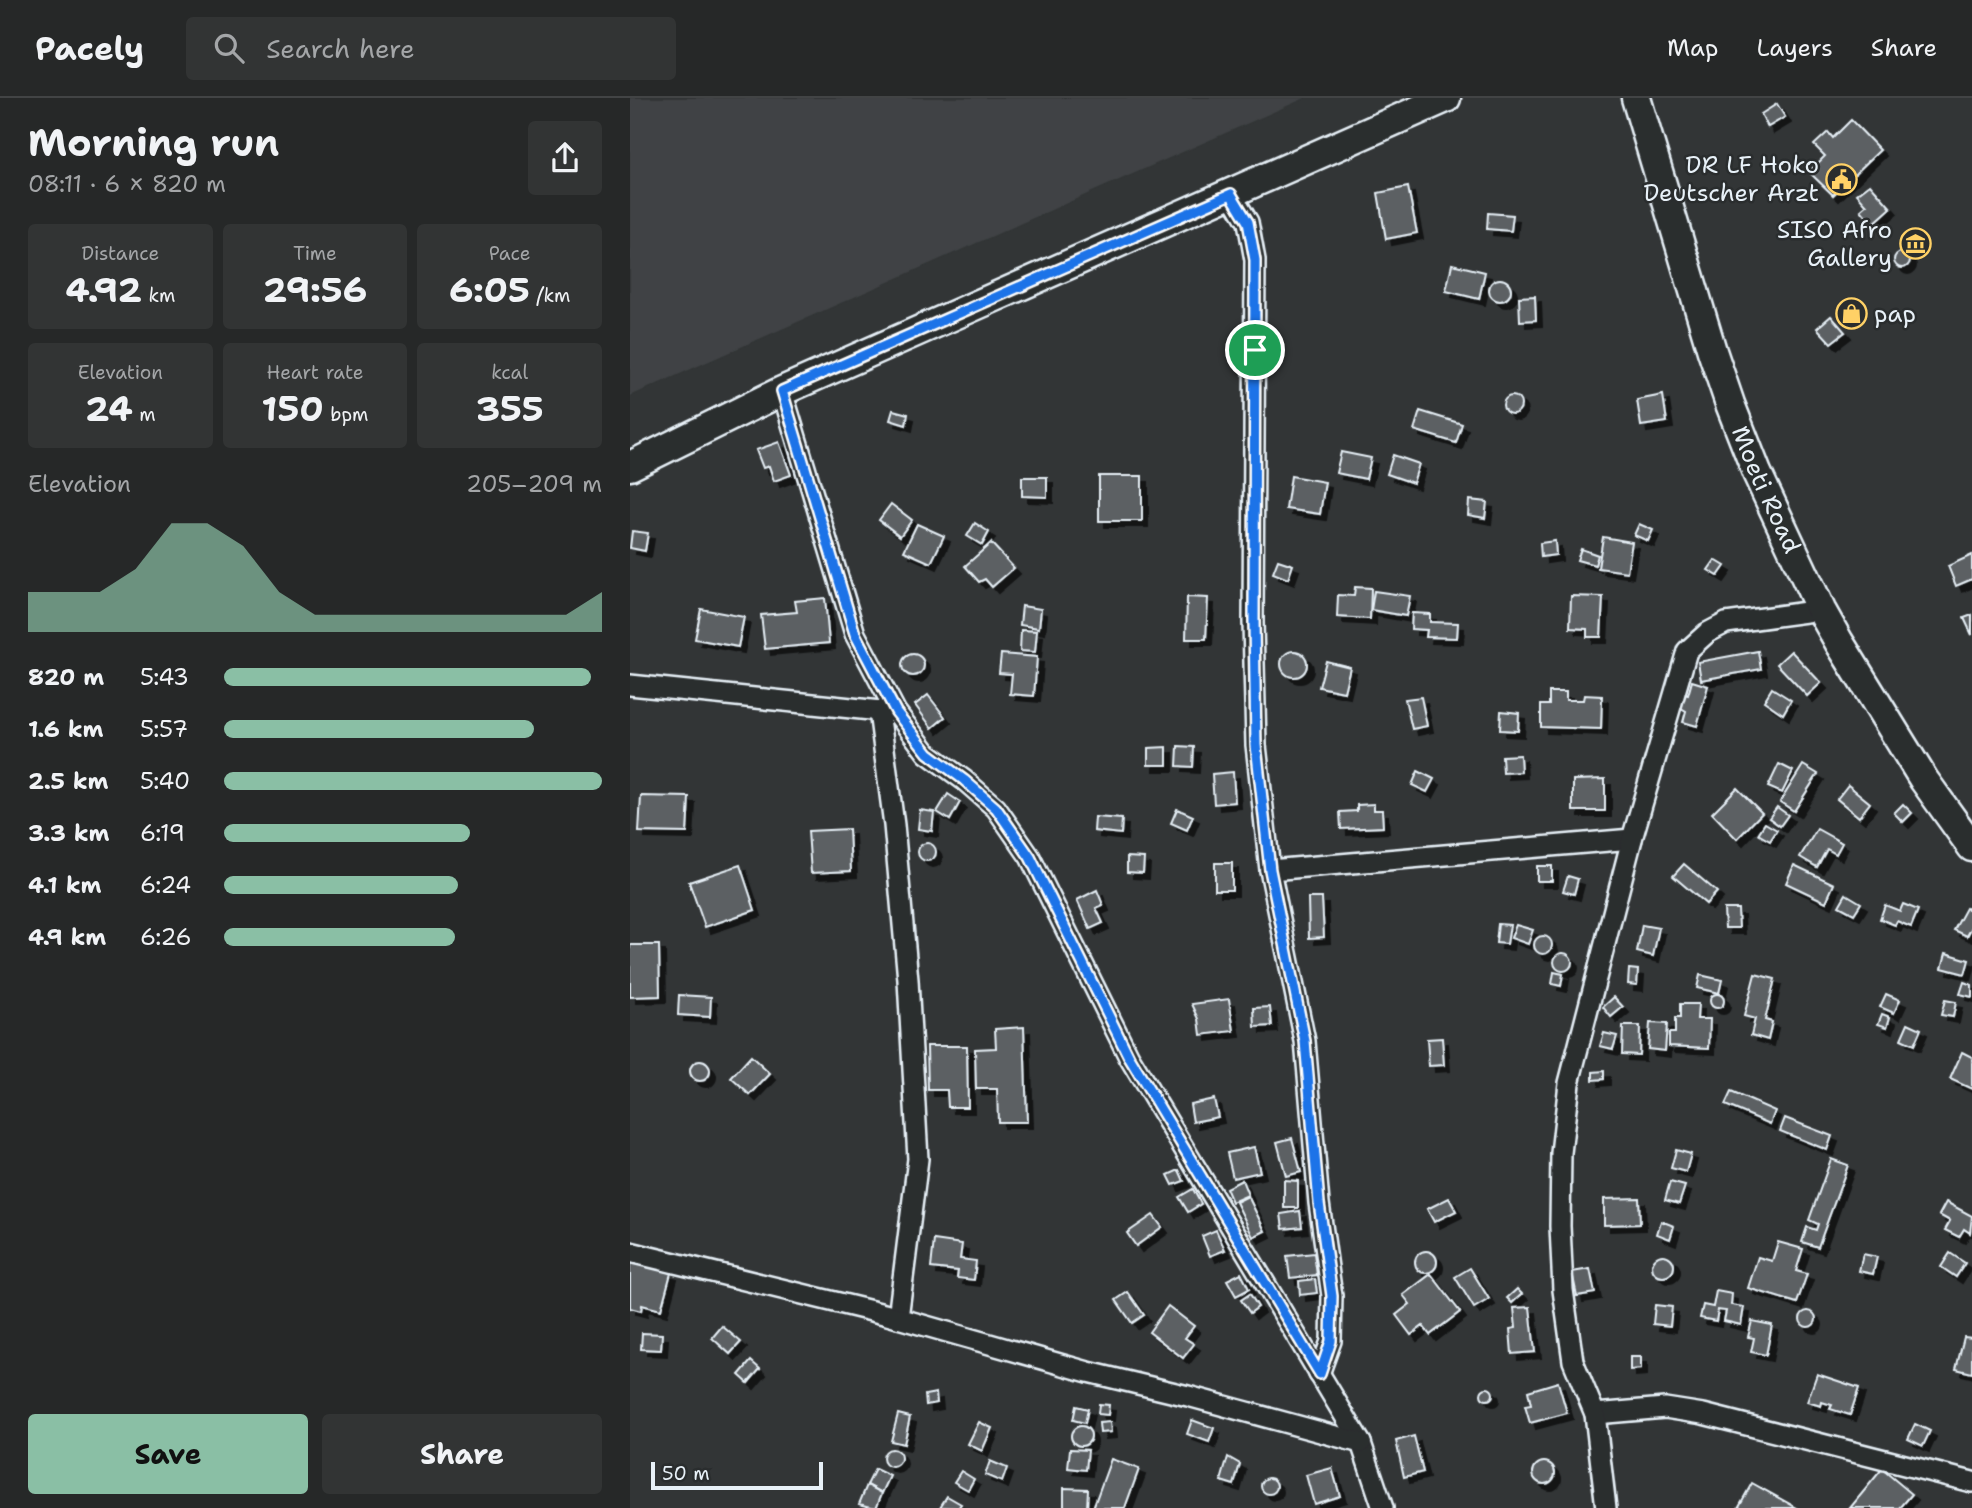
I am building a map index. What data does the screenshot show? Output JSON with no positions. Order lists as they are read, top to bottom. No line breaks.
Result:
{"streets":{"street":["Moeti Road"]},"places":{"public building":["DR LF Hoko Deutscher Arzt"],"museum":["SISO Afro Gallery"],"shop":["pap"]},"scale_bar":"50 m","page":{"header":"Pacely","search":"Search here","nav":["Map","Layers","Share"],"heading":["Morning run","08:11 · 6 × 820 m"],"stats":[["Distance","4.92 km"],["Time","29:56"],["Pace","6:05 /km"],["Elevation","24 m"],["Heart rate","150 bpm"],["kcal","355"]],"chart":["Elevation","205–209 m"],"list":[{"name":"820 m","note":"5:43"},{"name":"1.6 km","note":"5:57"},{"name":"2.5 km","note":"5:40"},{"name":"3.3 km","note":"6:19"},{"name":"4.1 km","note":"6:24"},{"name":"4.9 km","note":"6:26"}],"buttons":["Save","Share"],"scale":"50 m"}}
